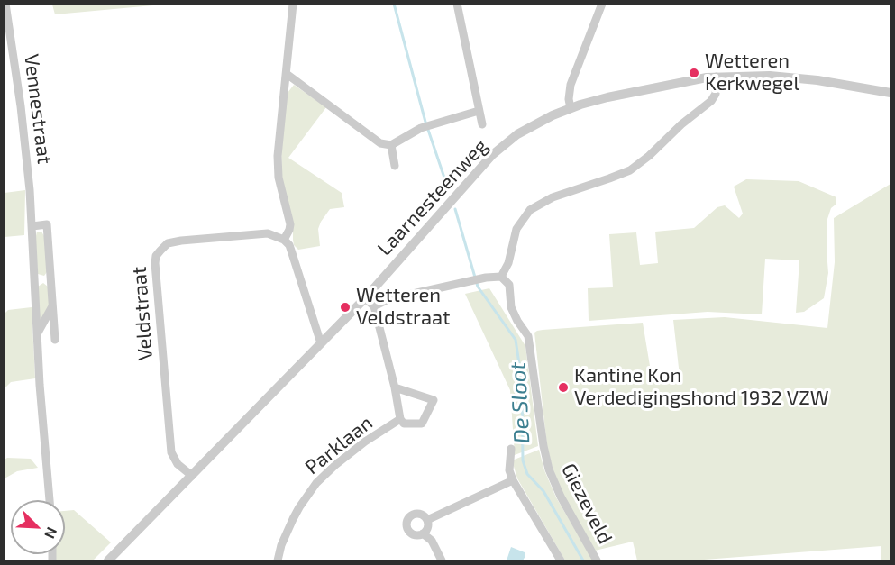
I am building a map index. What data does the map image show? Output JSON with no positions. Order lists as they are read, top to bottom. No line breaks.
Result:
{"streets":{"street":["Vennestraat","Laarnesteenweg","Veldstraat","Parklaan","Giezeveld"]},"crossings":[["Laarnesteenweg","Veldstraat"]],"water":["De Sloot"],"places":["Wetteren Kerkwegel","Wetteren Veldstraat","Kantine Kon Verdedigingshond 1932 VZW"],"north":"bottom right"}
